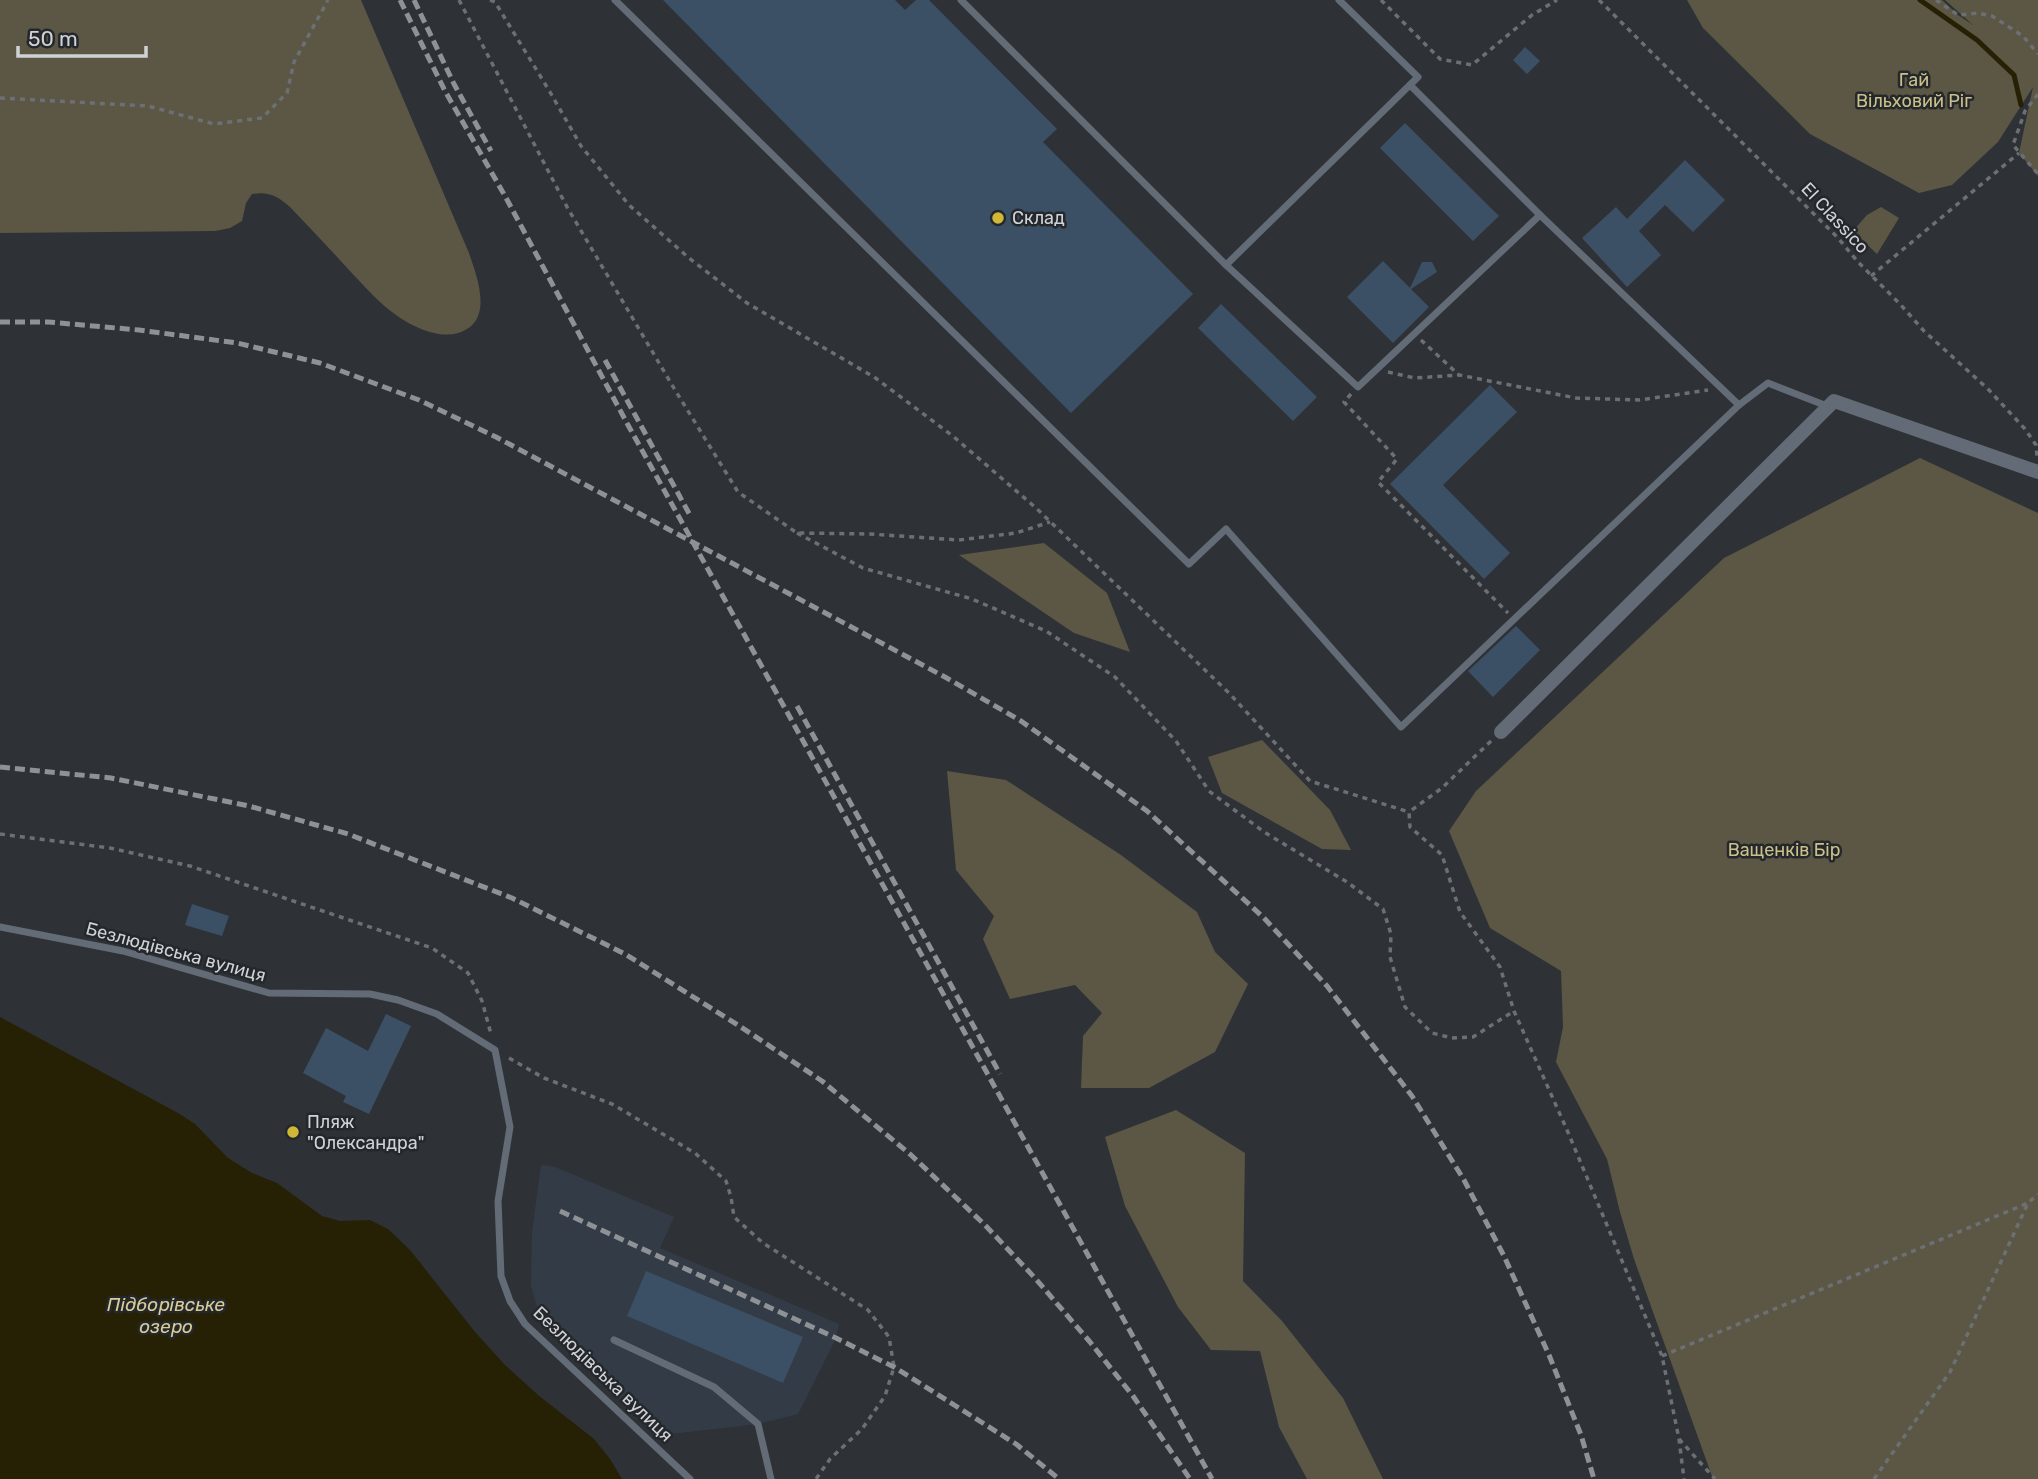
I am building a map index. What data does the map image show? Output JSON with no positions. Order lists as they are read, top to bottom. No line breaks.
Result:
{"streets":{"lane":["Безлюдівська вулиця"],"path":["El Classico"]},"water":["Підборівське озеро"],"parks":["Гай Вільховий Ріг","Ващенків Бір"],"places":["Склад","Пляж \"Олександра\""],"scale_bar":"50 m"}
